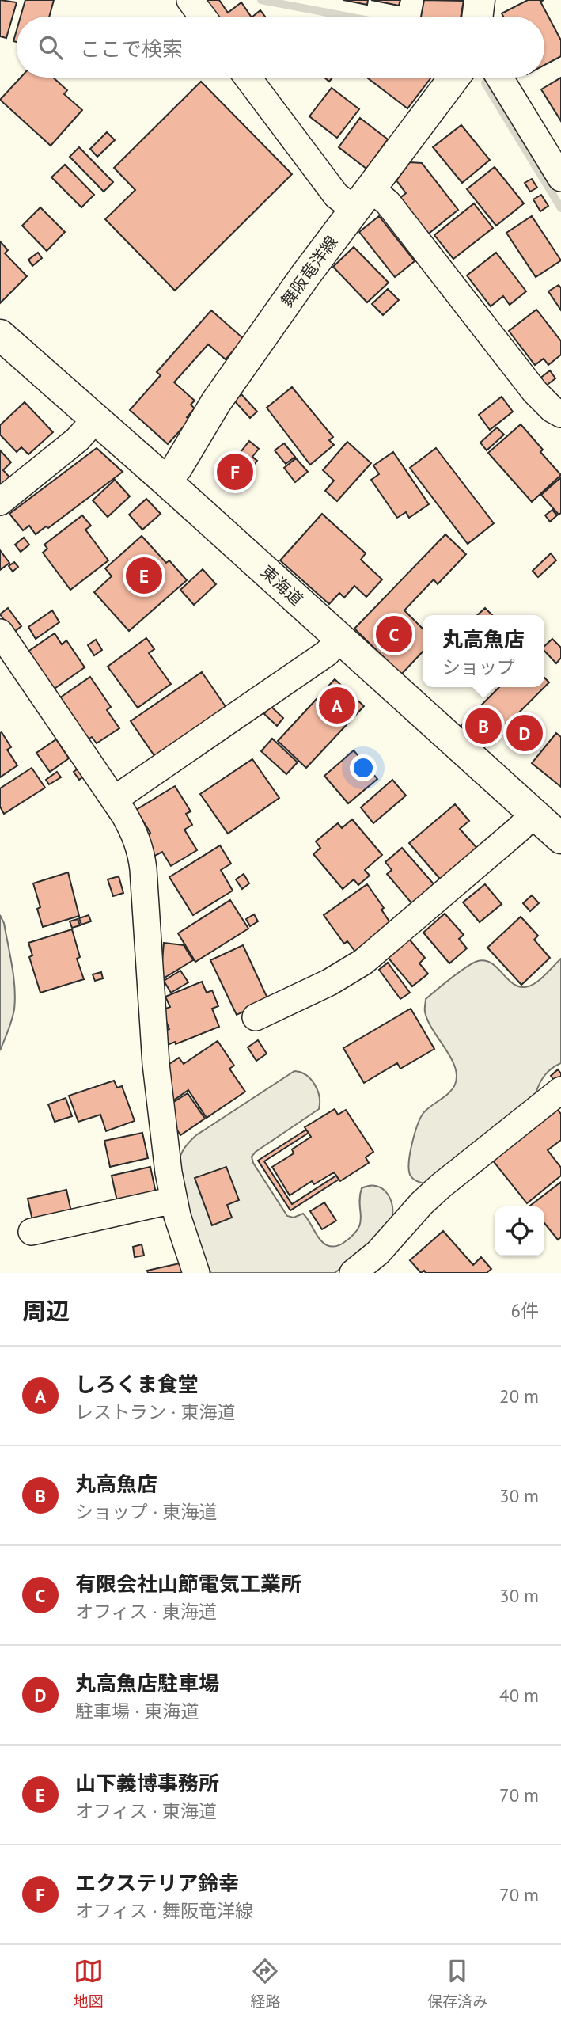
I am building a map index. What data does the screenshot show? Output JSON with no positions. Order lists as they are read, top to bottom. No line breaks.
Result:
{"streets":{"main road":["舞阪竜洋線","東海道"]},"crossings":[["舞阪竜洋線","東海道"]],"page":{"search":"ここで検索","pins":["F","E","C","A","B","D"],"popup":["丸高魚店","ショップ"],"heading":["周辺","6件"],"list":[{"mark":"A","name":"しろくま食堂","note":"レストラン · 東海道","value":"20 m"},{"mark":"B","name":"丸高魚店","note":"ショップ · 東海道","value":"30 m"},{"mark":"C","name":"有限会社山節電気工業所","note":"オフィス · 東海道","value":"30 m"},{"mark":"D","name":"丸高魚店駐車場","note":"駐車場 · 東海道","value":"40 m"},{"mark":"E","name":"山下義博事務所","note":"オフィス · 東海道","value":"70 m"},{"mark":"F","name":"エクステリア鈴幸","note":"オフィス · 舞阪竜洋線","value":"70 m"}],"nav":["地図","経路","保存済み"]}}
